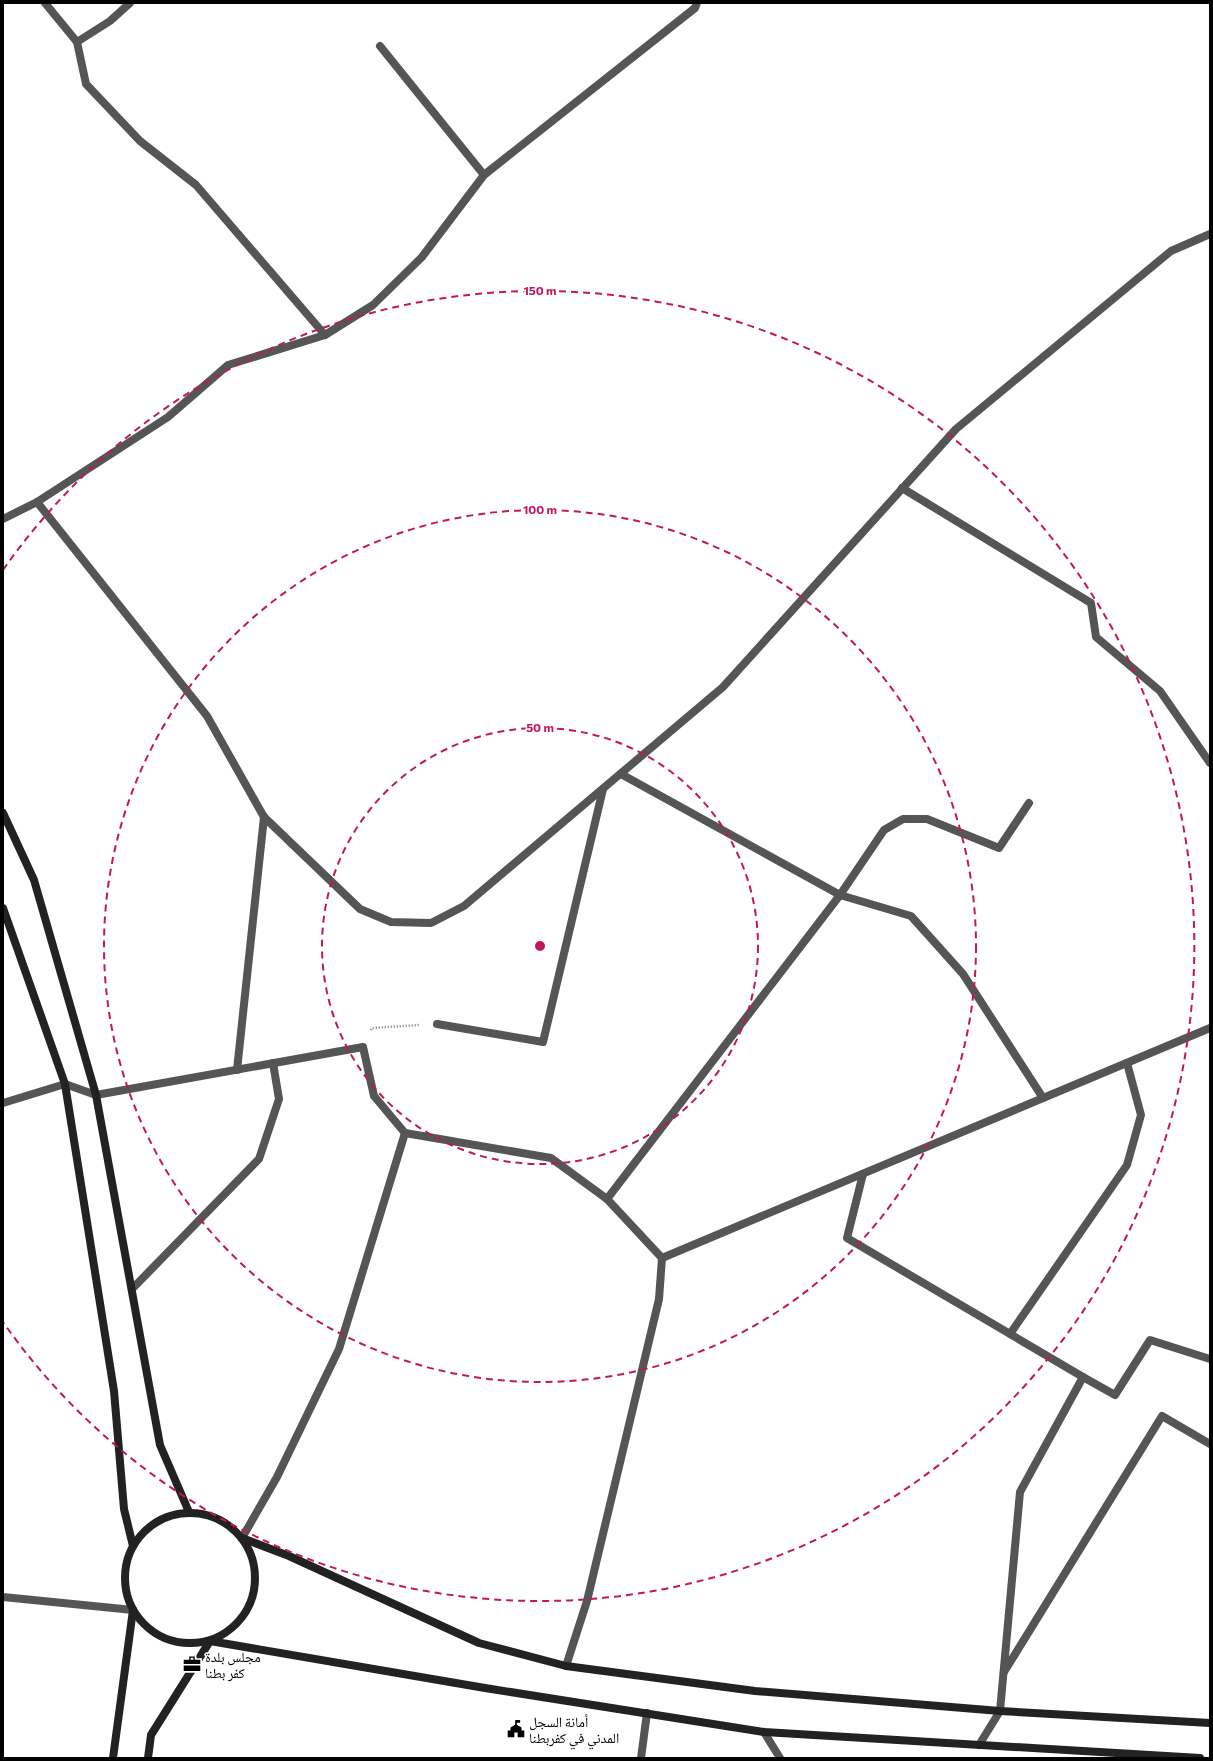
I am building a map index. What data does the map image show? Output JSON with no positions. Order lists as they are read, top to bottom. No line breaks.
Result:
{"places":{"office":["مجلس بلدة كفر بطنا"],"public building":["أمانة السجل المدني في كفربطنا"]},"rings":["150 m","100 m","50 m"]}
